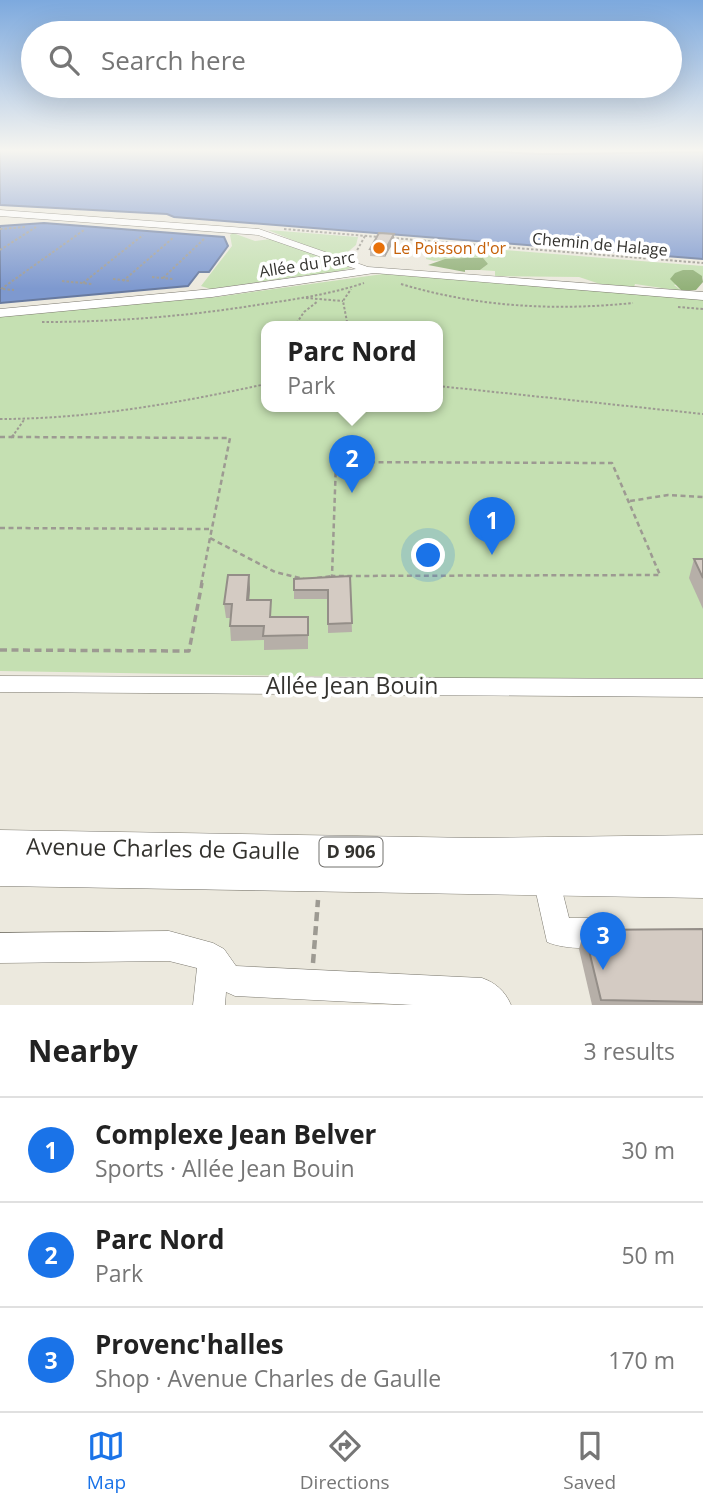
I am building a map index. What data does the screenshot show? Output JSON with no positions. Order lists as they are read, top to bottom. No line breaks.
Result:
{"streets":{"main road":["Avenue Charles de Gaulle","D 906"],"street":["Allée du Parc","Allée Jean Bouin"],"path":["Chemin de Halage"]},"places":["Le Poisson d'or"],"page":{"search":"Search here","popup":["Parc Nord","Park"],"pins":["2","1","3"],"heading":["Nearby","3 results"],"list":[{"mark":"1","name":"Complexe Jean Belver","note":"Sports · Allée Jean Bouin","value":"30 m"},{"mark":"2","name":"Parc Nord","note":"Park","value":"50 m"},{"mark":"3","name":"Provenc'halles","note":"Shop · Avenue Charles de Gaulle","value":"170 m"}],"nav":["Map","Directions","Saved"]}}
